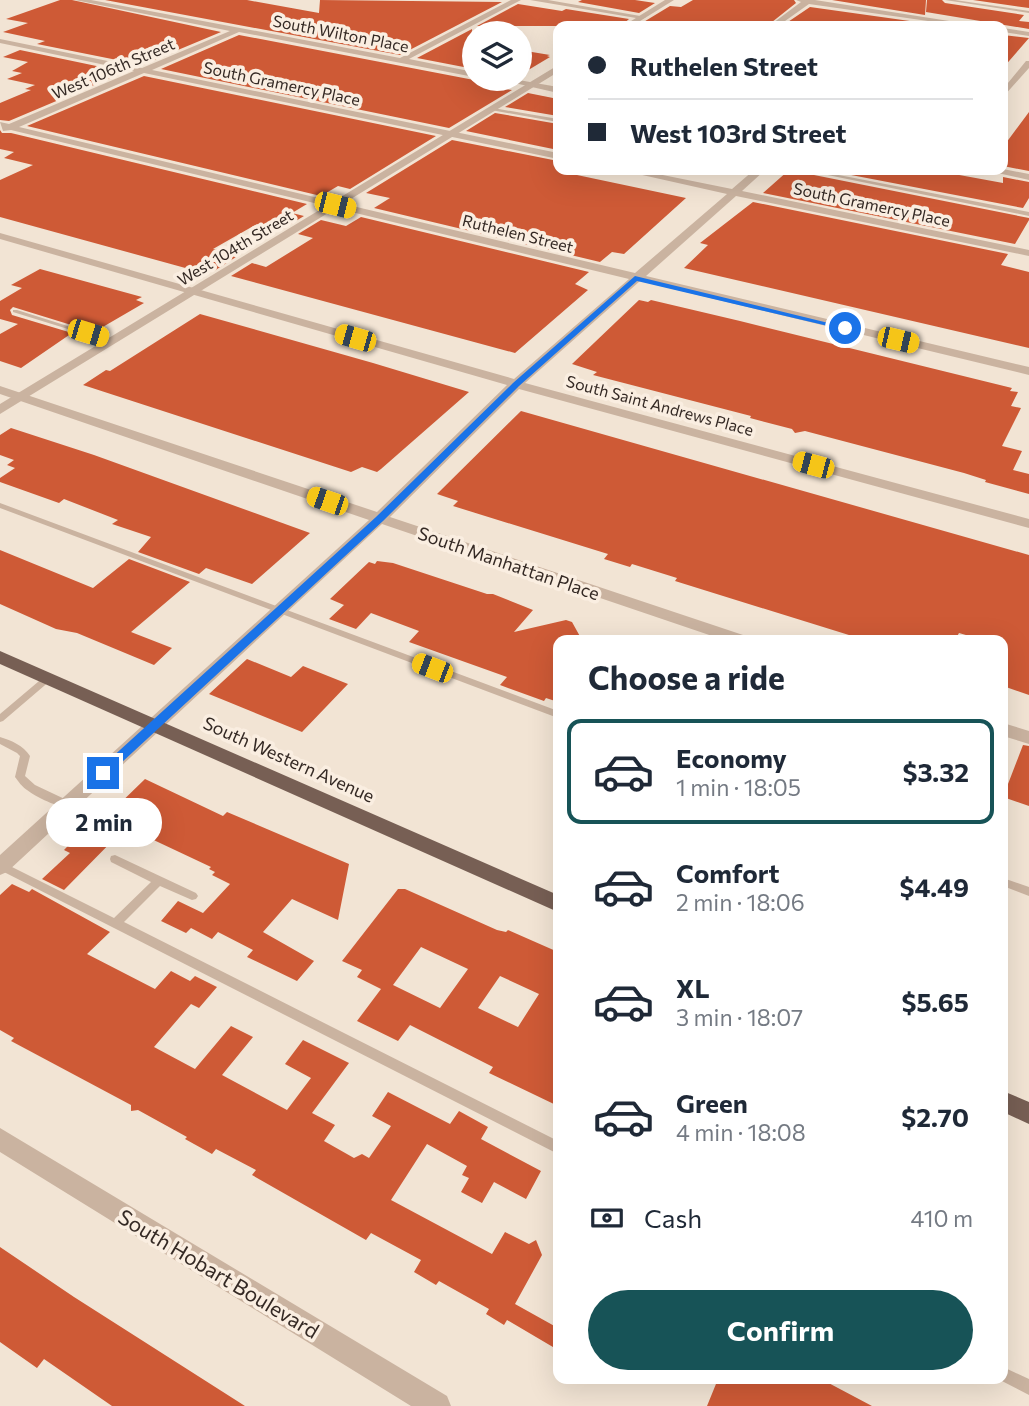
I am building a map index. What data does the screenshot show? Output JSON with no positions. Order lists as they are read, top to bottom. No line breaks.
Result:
{"streets":{"main road":["South Western Avenue"],"street":["South Wilton Place","West 106th Street","South Gramercy Place","Ruthelen Street","West 104th Street","South Saint Andrews Place","South Manhattan Place","South Hobart Boulevard"]},"crossings":[["South Wilton Place","West 106th Street"],["West 106th Street","South Gramercy Place"],["West 106th Street","Ruthelen Street"],["South Gramercy Place","West 104th Street"],["Ruthelen Street","West 104th Street"],["West 104th Street","South Saint Andrews Place"],["West 104th Street","South Manhattan Place"]],"page":{"banner":["Ruthelen Street","West 103rd Street"],"heading":"Choose a ride","list":[{"name":"Economy","note":"1 min · 18:05","value":"$3.32"},{"name":"Comfort","note":"2 min · 18:06","value":"$4.49"},{"name":"XL","note":"3 min · 18:07","value":"$5.65"},{"name":"Green","note":"4 min · 18:08","value":"$2.70"}],"bubble":"2 min","pay":["Cash","410 m"],"buttons":"Confirm"}}
